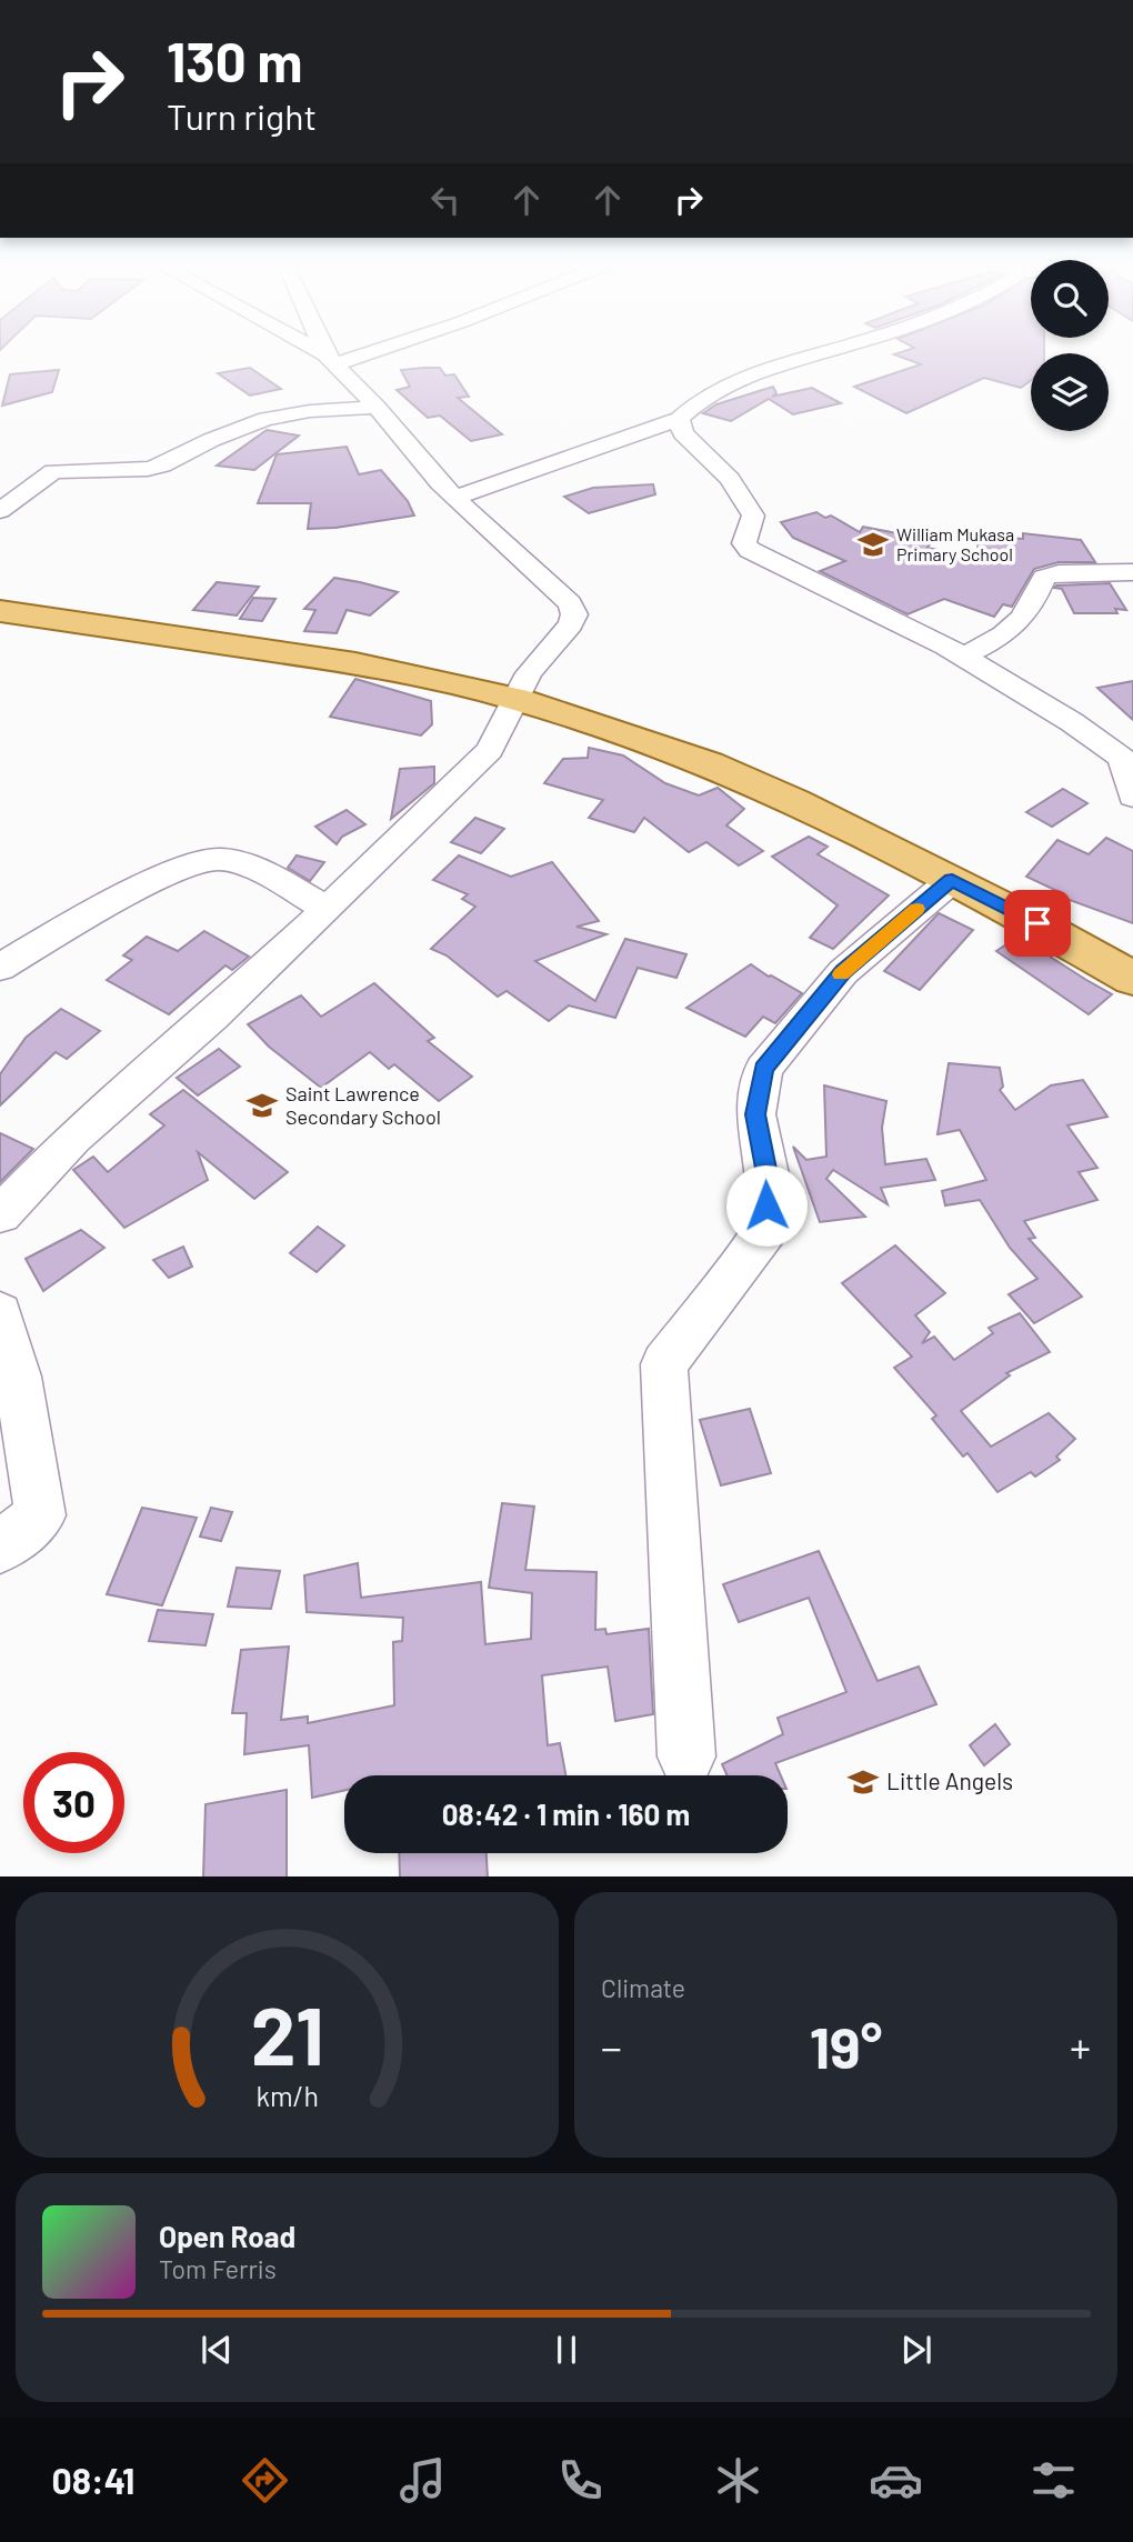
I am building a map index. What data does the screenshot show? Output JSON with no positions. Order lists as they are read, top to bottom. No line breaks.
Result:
{"places":{"school or university":["William Mukasa Primary School","Saint Lawrence Secondary School","Little Angels"]},"page":{"turn":["130 m","Turn right"],"limit":"30","trip":"08:42 · 1 min · 160 m","tile":"Climate","heat":["−","19°","+"],"song":["Open Road","Tom Ferris"],"tabs":"08:41","gauge":["21","km/h"]}}
